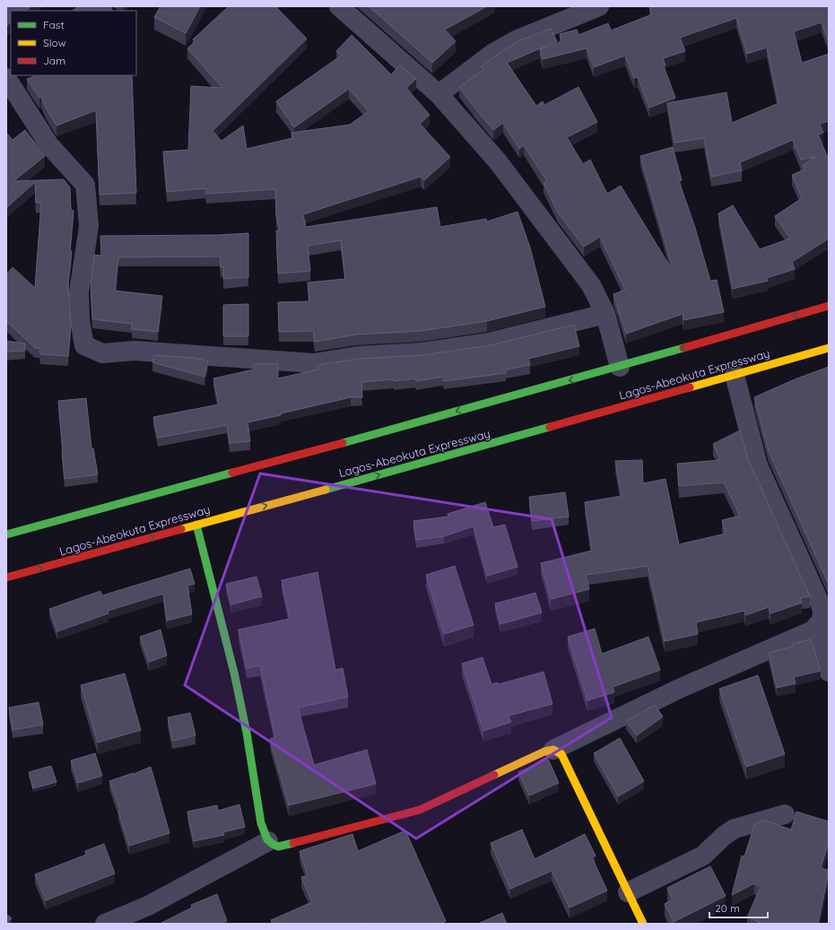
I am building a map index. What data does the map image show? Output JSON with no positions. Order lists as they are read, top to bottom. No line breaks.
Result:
{"streets":{"main road":["Lagos-Abeokuta Expressway"]},"legend":["Fast","Slow","Jam"],"scale_bar":"20 m"}
